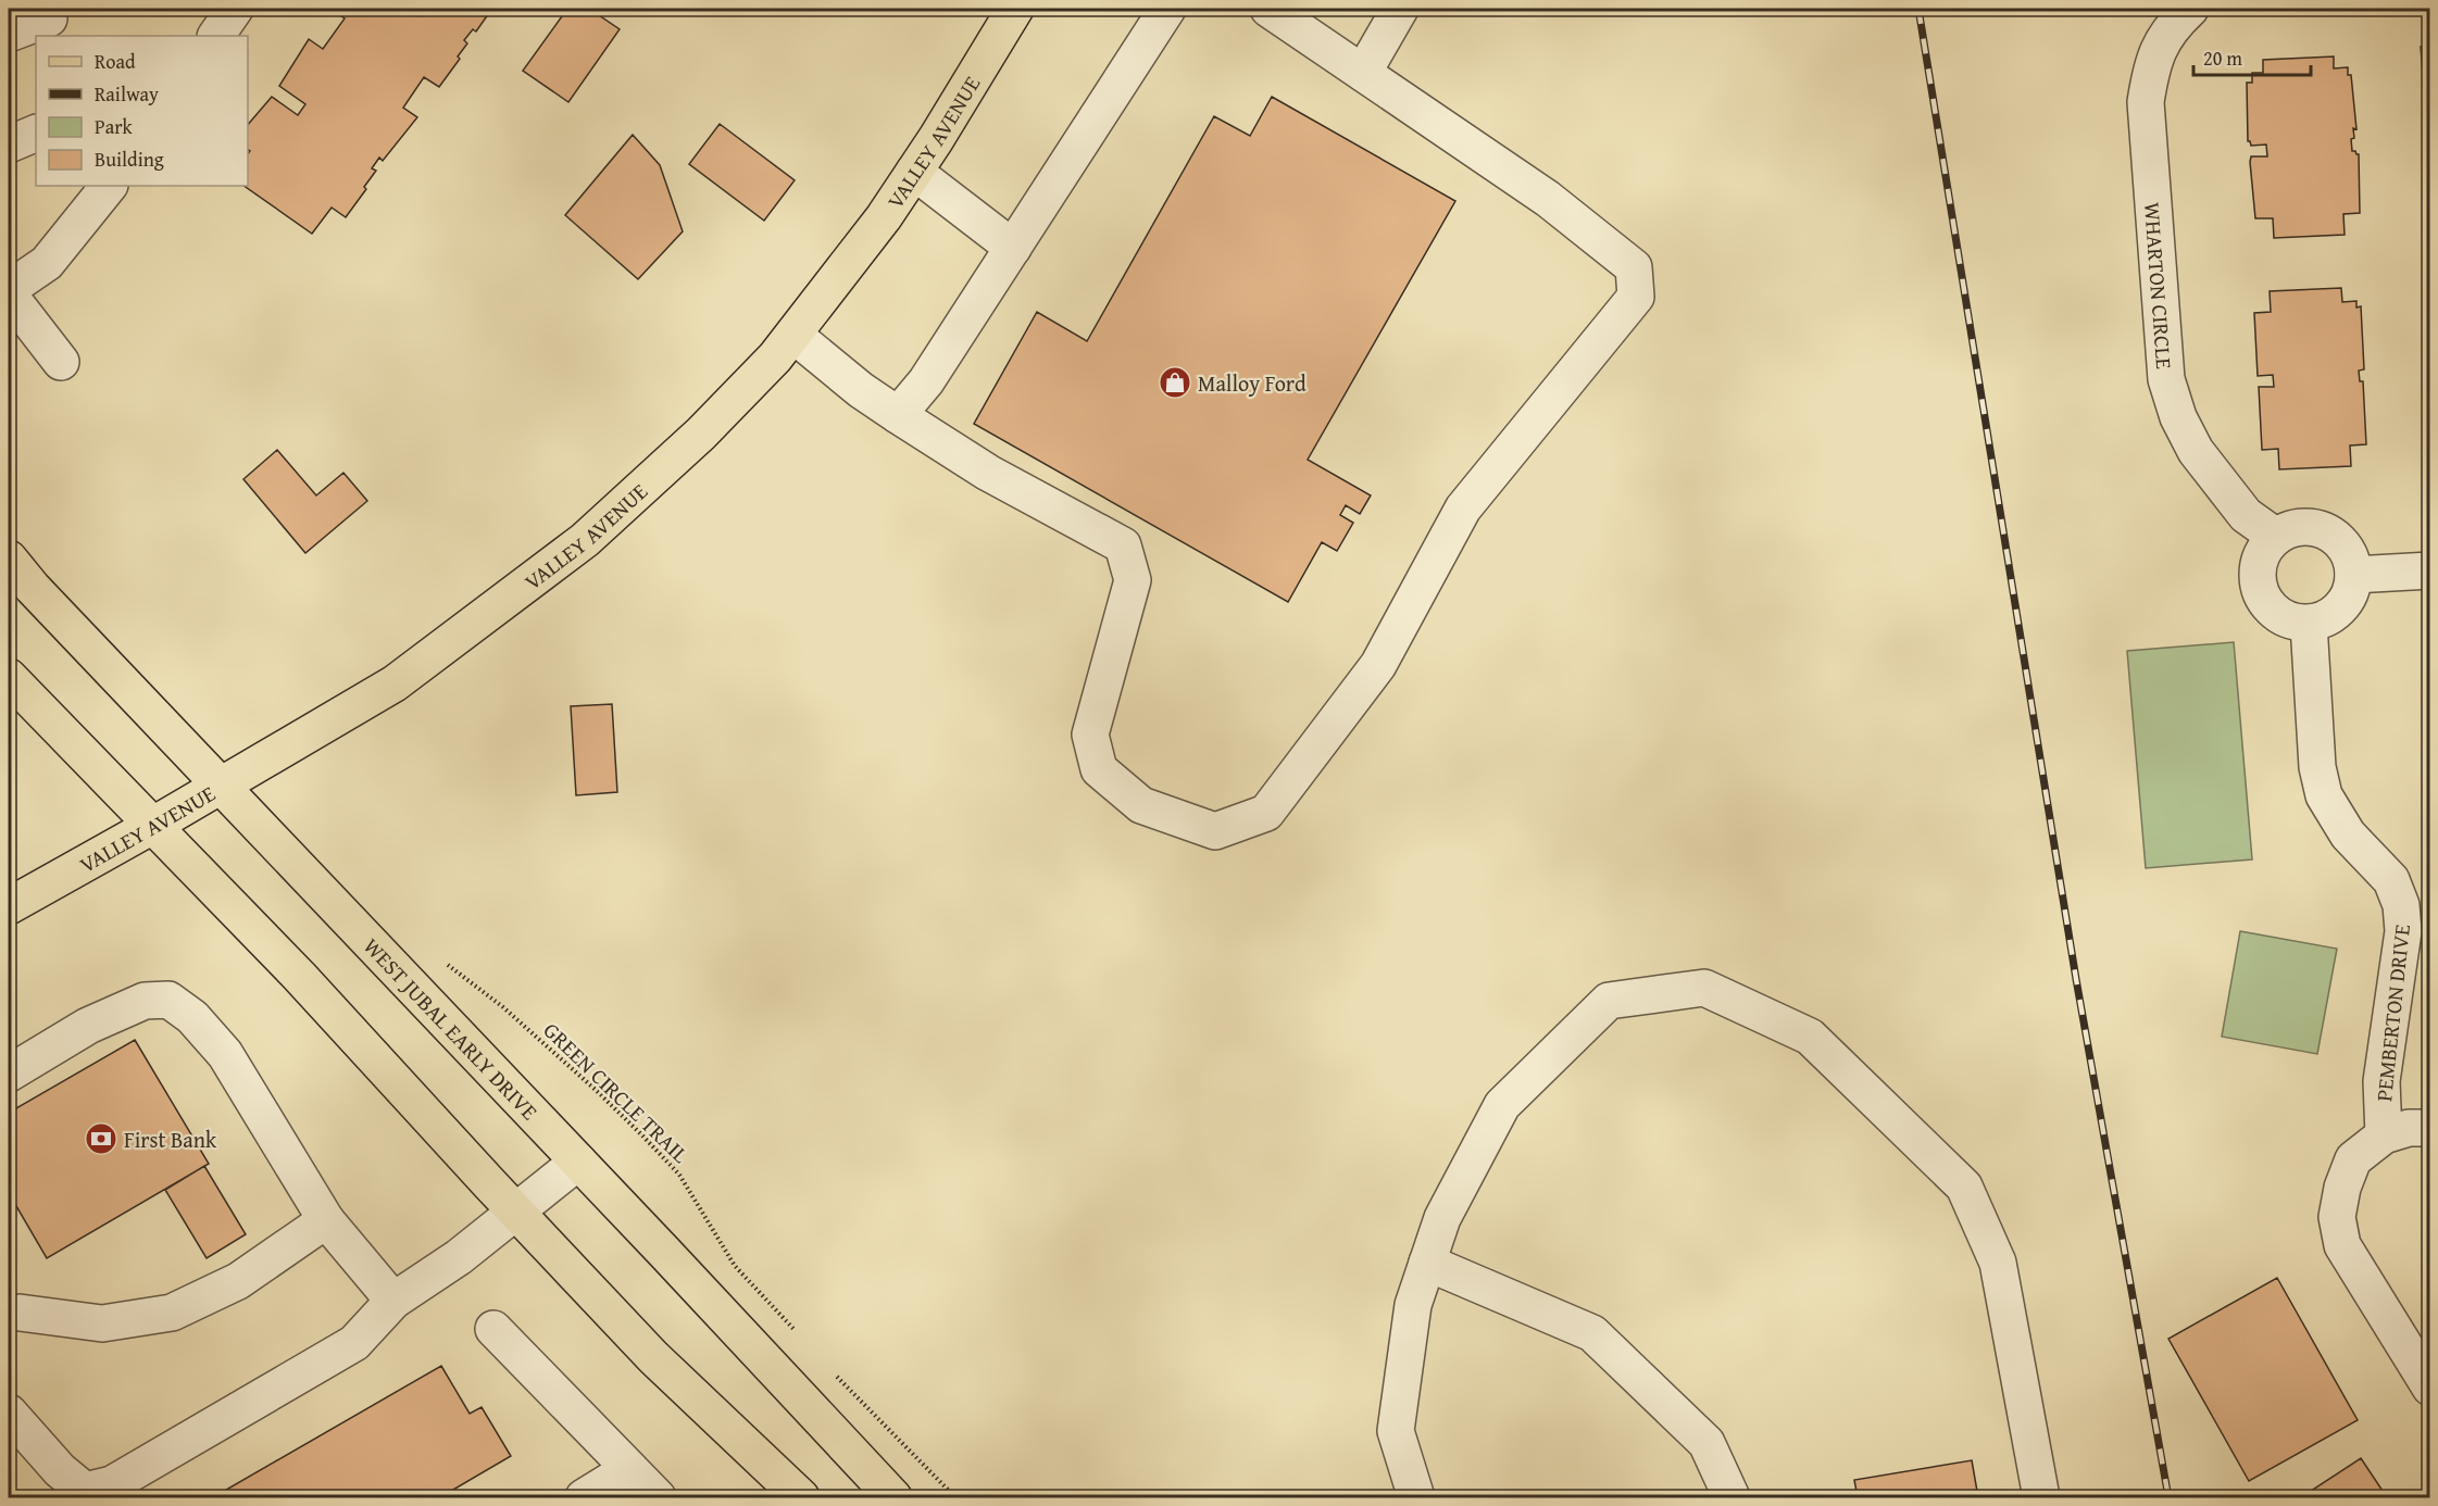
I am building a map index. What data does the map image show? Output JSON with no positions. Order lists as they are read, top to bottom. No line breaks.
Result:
{"streets":{"main road":["VALLEY AVENUE","WEST JUBAL EARLY DRIVE"],"street":["WHARTON CIRCLE","PEMBERTON DRIVE"],"path":["GREEN CIRCLE TRAIL"]},"crossings":[["VALLEY AVENUE","WEST JUBAL EARLY DRIVE"],["WHARTON CIRCLE","PEMBERTON DRIVE"]],"places":{"shop":["Malloy Ford"],"bank":["First Bank"]},"legend":["Road","Railway","Park","Building"],"scale_bar":"20 m"}
